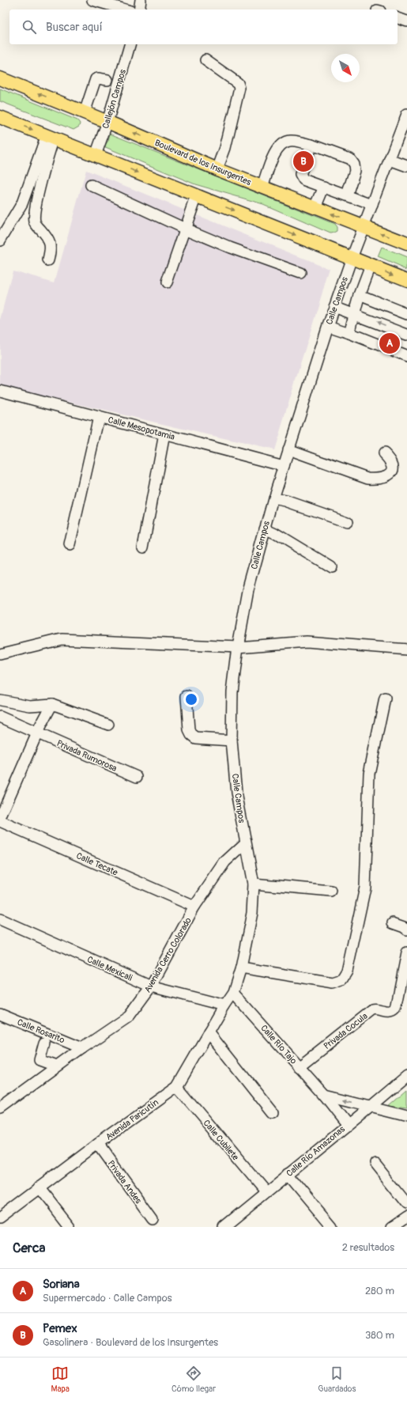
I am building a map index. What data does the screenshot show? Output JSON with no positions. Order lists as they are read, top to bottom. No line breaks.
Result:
{"streets":{"main road":["Boulevard de los Insurgentes"],"street":["Callejón Campos","Calle Campos","Calle Mesopotamia","Privada Rumorosa","Calle Tecate","Avenida Cerro Colorado","Calle Mexicali","Calle Rosarito","Privada Cocula","Calle Río Tajo","Avenida Paricutín","Calle Cubilete","Calle Río Amazonas","Privada Andes"]},"crossings":[["Callejón Campos","Boulevard de los Insurgentes"],["Boulevard de los Insurgentes","Calle Campos"],["Calle Campos","Calle Mesopotamia"],["Calle Campos","Avenida Cerro Colorado"],["Calle Campos","Calle Río Tajo"],["Calle Campos","Avenida Paricutín"],["Calle Tecate","Avenida Cerro Colorado"],["Avenida Cerro Colorado","Calle Mexicali"],["Avenida Cerro Colorado","Calle Rosarito"],["Calle Mexicali","Avenida Paricutín"],["Privada Cocula","Calle Río Tajo"],["Calle Río Tajo","Avenida Paricutín"],["Calle Río Tajo","Calle Río Amazonas"],["Avenida Paricutín","Calle Cubilete"],["Avenida Paricutín","Privada Andes"],["Calle Cubilete","Calle Río Amazonas"]],"north":"bottom right","page":{"search":"Buscar aquí","pins":["B","A"],"heading":["Cerca","2 resultados"],"list":[{"mark":"A","name":"Soriana","note":"Supermercado · Calle Campos","value":"280 m"},{"mark":"B","name":"Pemex","note":"Gasolinera · Boulevard de los Insurgentes","value":"380 m"}],"nav":["Mapa","Cómo llegar","Guardados"]}}
